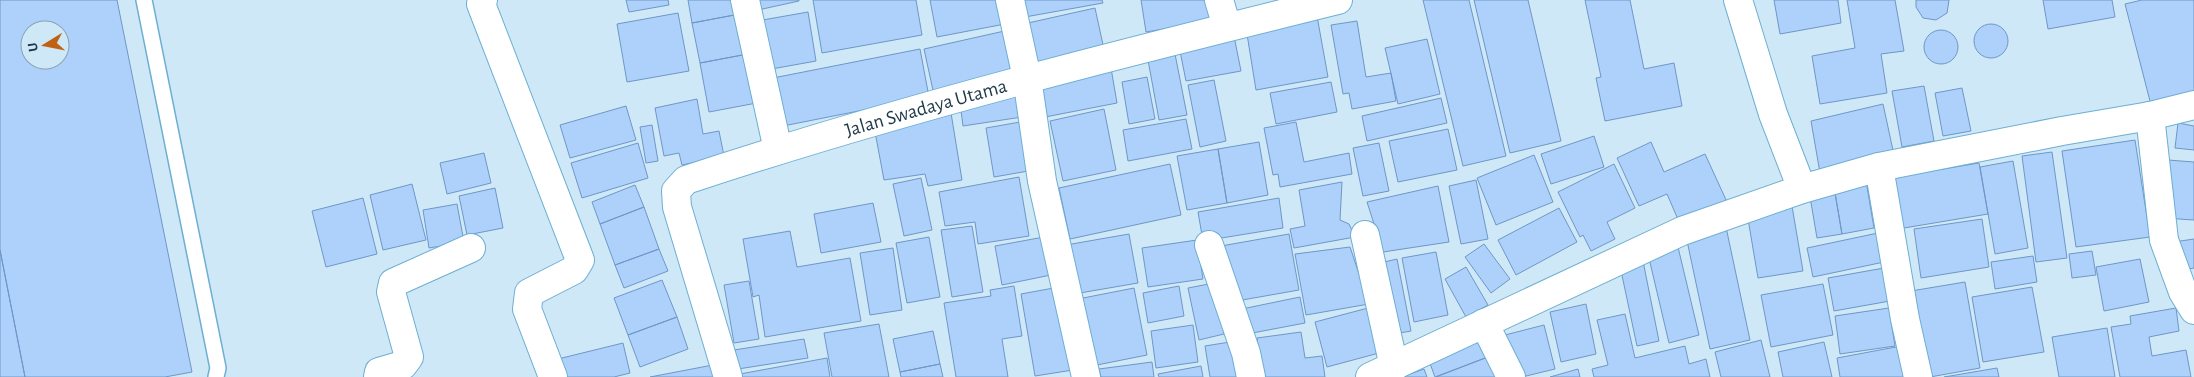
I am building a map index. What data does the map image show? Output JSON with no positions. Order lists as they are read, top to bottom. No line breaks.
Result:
{"streets":{"street":["Jalan Swadaya Utama"]},"north":"left"}
